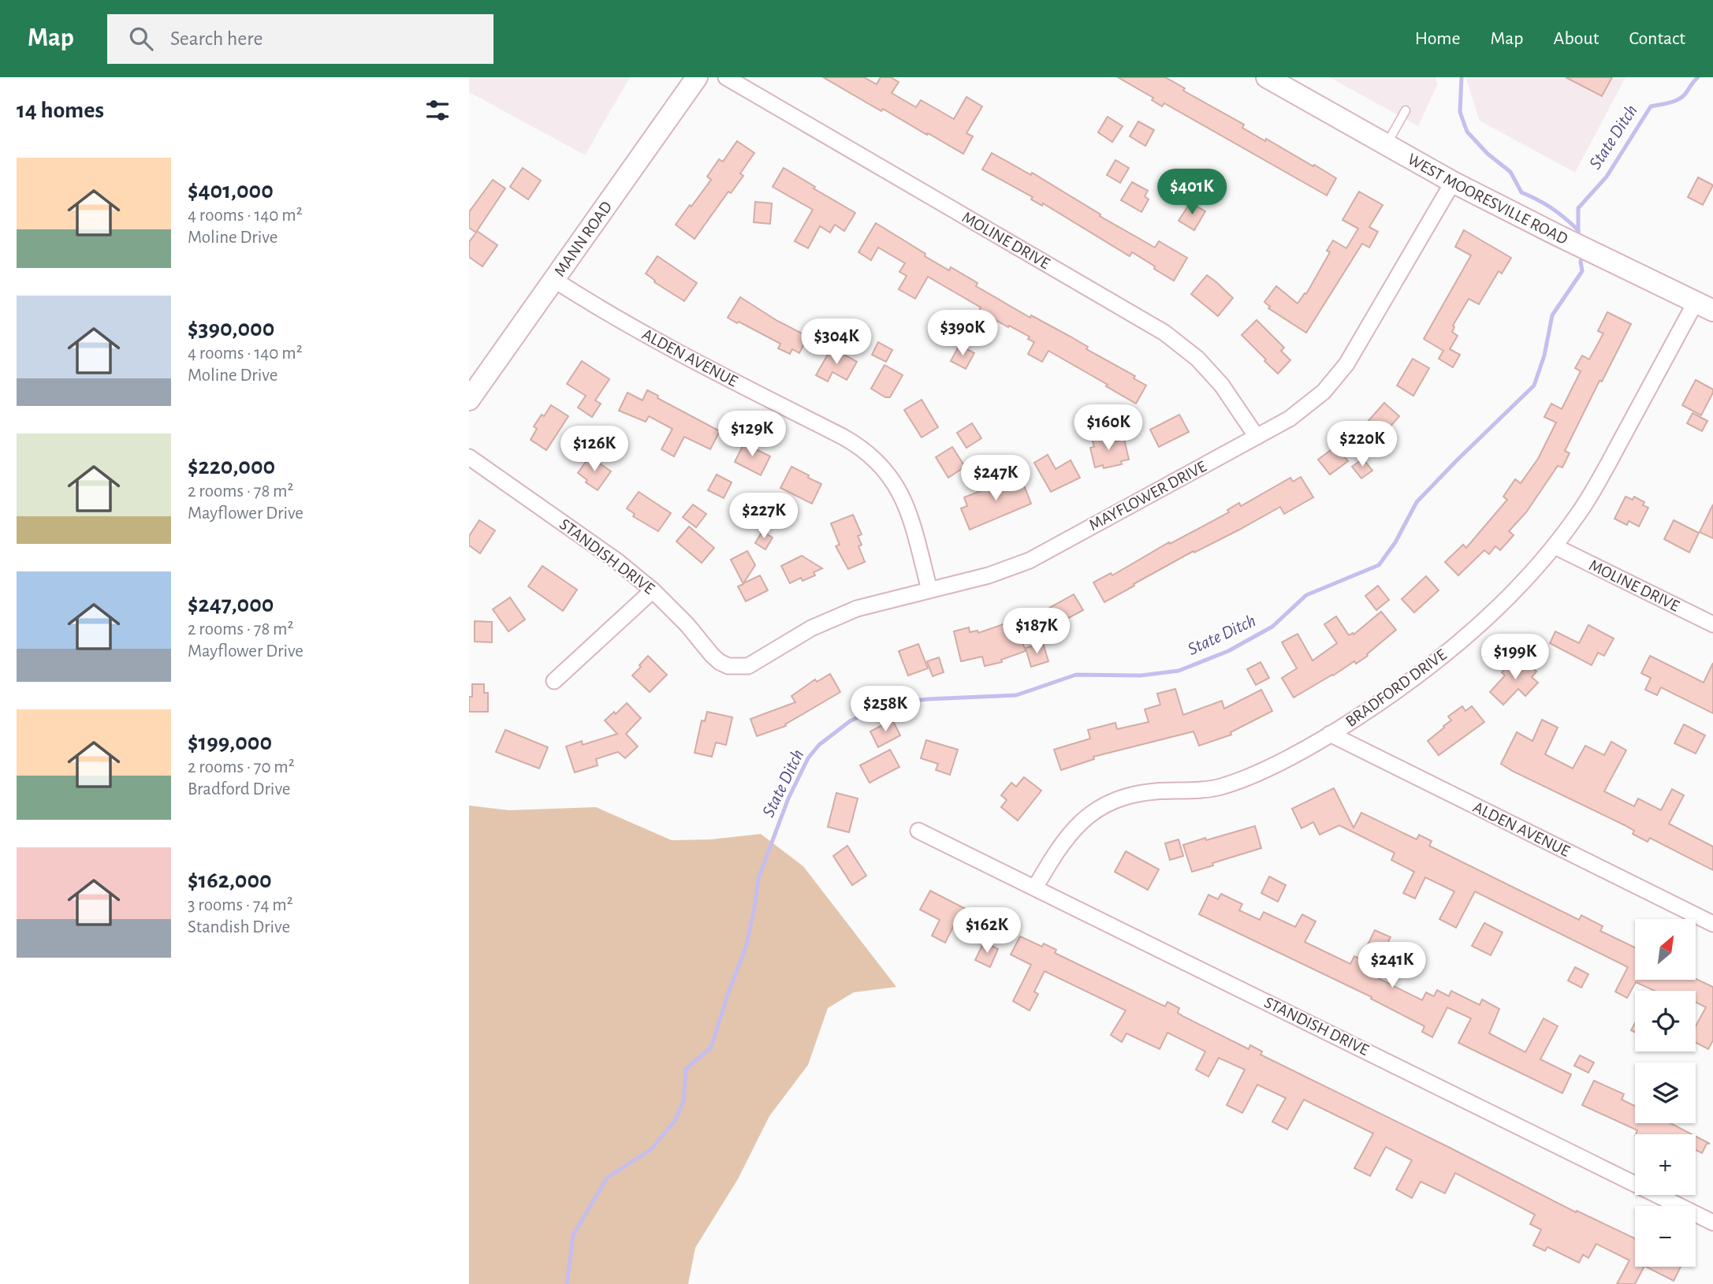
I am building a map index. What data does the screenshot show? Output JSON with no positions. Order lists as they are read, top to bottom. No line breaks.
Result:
{"streets":{"main road":["WEST MOORESVILLE ROAD","MANN ROAD"],"street":["MOLINE DRIVE","ALDEN AVENUE","MAYFLOWER DRIVE","STANDISH DRIVE","BRADFORD DRIVE"]},"crossings":[["WEST MOORESVILLE ROAD","MAYFLOWER DRIVE"],["WEST MOORESVILLE ROAD","BRADFORD DRIVE"],["MANN ROAD","ALDEN AVENUE"],["MOLINE DRIVE","MAYFLOWER DRIVE"],["MOLINE DRIVE","BRADFORD DRIVE"],["ALDEN AVENUE","MAYFLOWER DRIVE"],["ALDEN AVENUE","BRADFORD DRIVE"],["MAYFLOWER DRIVE","STANDISH DRIVE"],["STANDISH DRIVE","BRADFORD DRIVE"]],"water":["State Ditch"],"north":"top right","page":{"header":"Map","search":"Search here","nav":["Home","Map","About","Contact"],"heading":"14 homes","list":[{"name":"$401,000","note":"4 rooms · 140 m² · Moline Drive"},{"name":"$390,000","note":"4 rooms · 140 m² · Moline Drive"},{"name":"$220,000","note":"2 rooms · 78 m² · Mayflower Drive"},{"name":"$247,000","note":"2 rooms · 78 m² · Mayflower Drive"},{"name":"$199,000","note":"2 rooms · 70 m² · Bradford Drive"},{"name":"$162,000","note":"3 rooms · 74 m² · Standish Drive"}],"price":["$401K","$390K","$304K","$160K","$129K","$220K","$126K","$247K","$227K","$187K","$199K","$258K","$162K","$241K"],"map_buttons":["+","−"]}}
